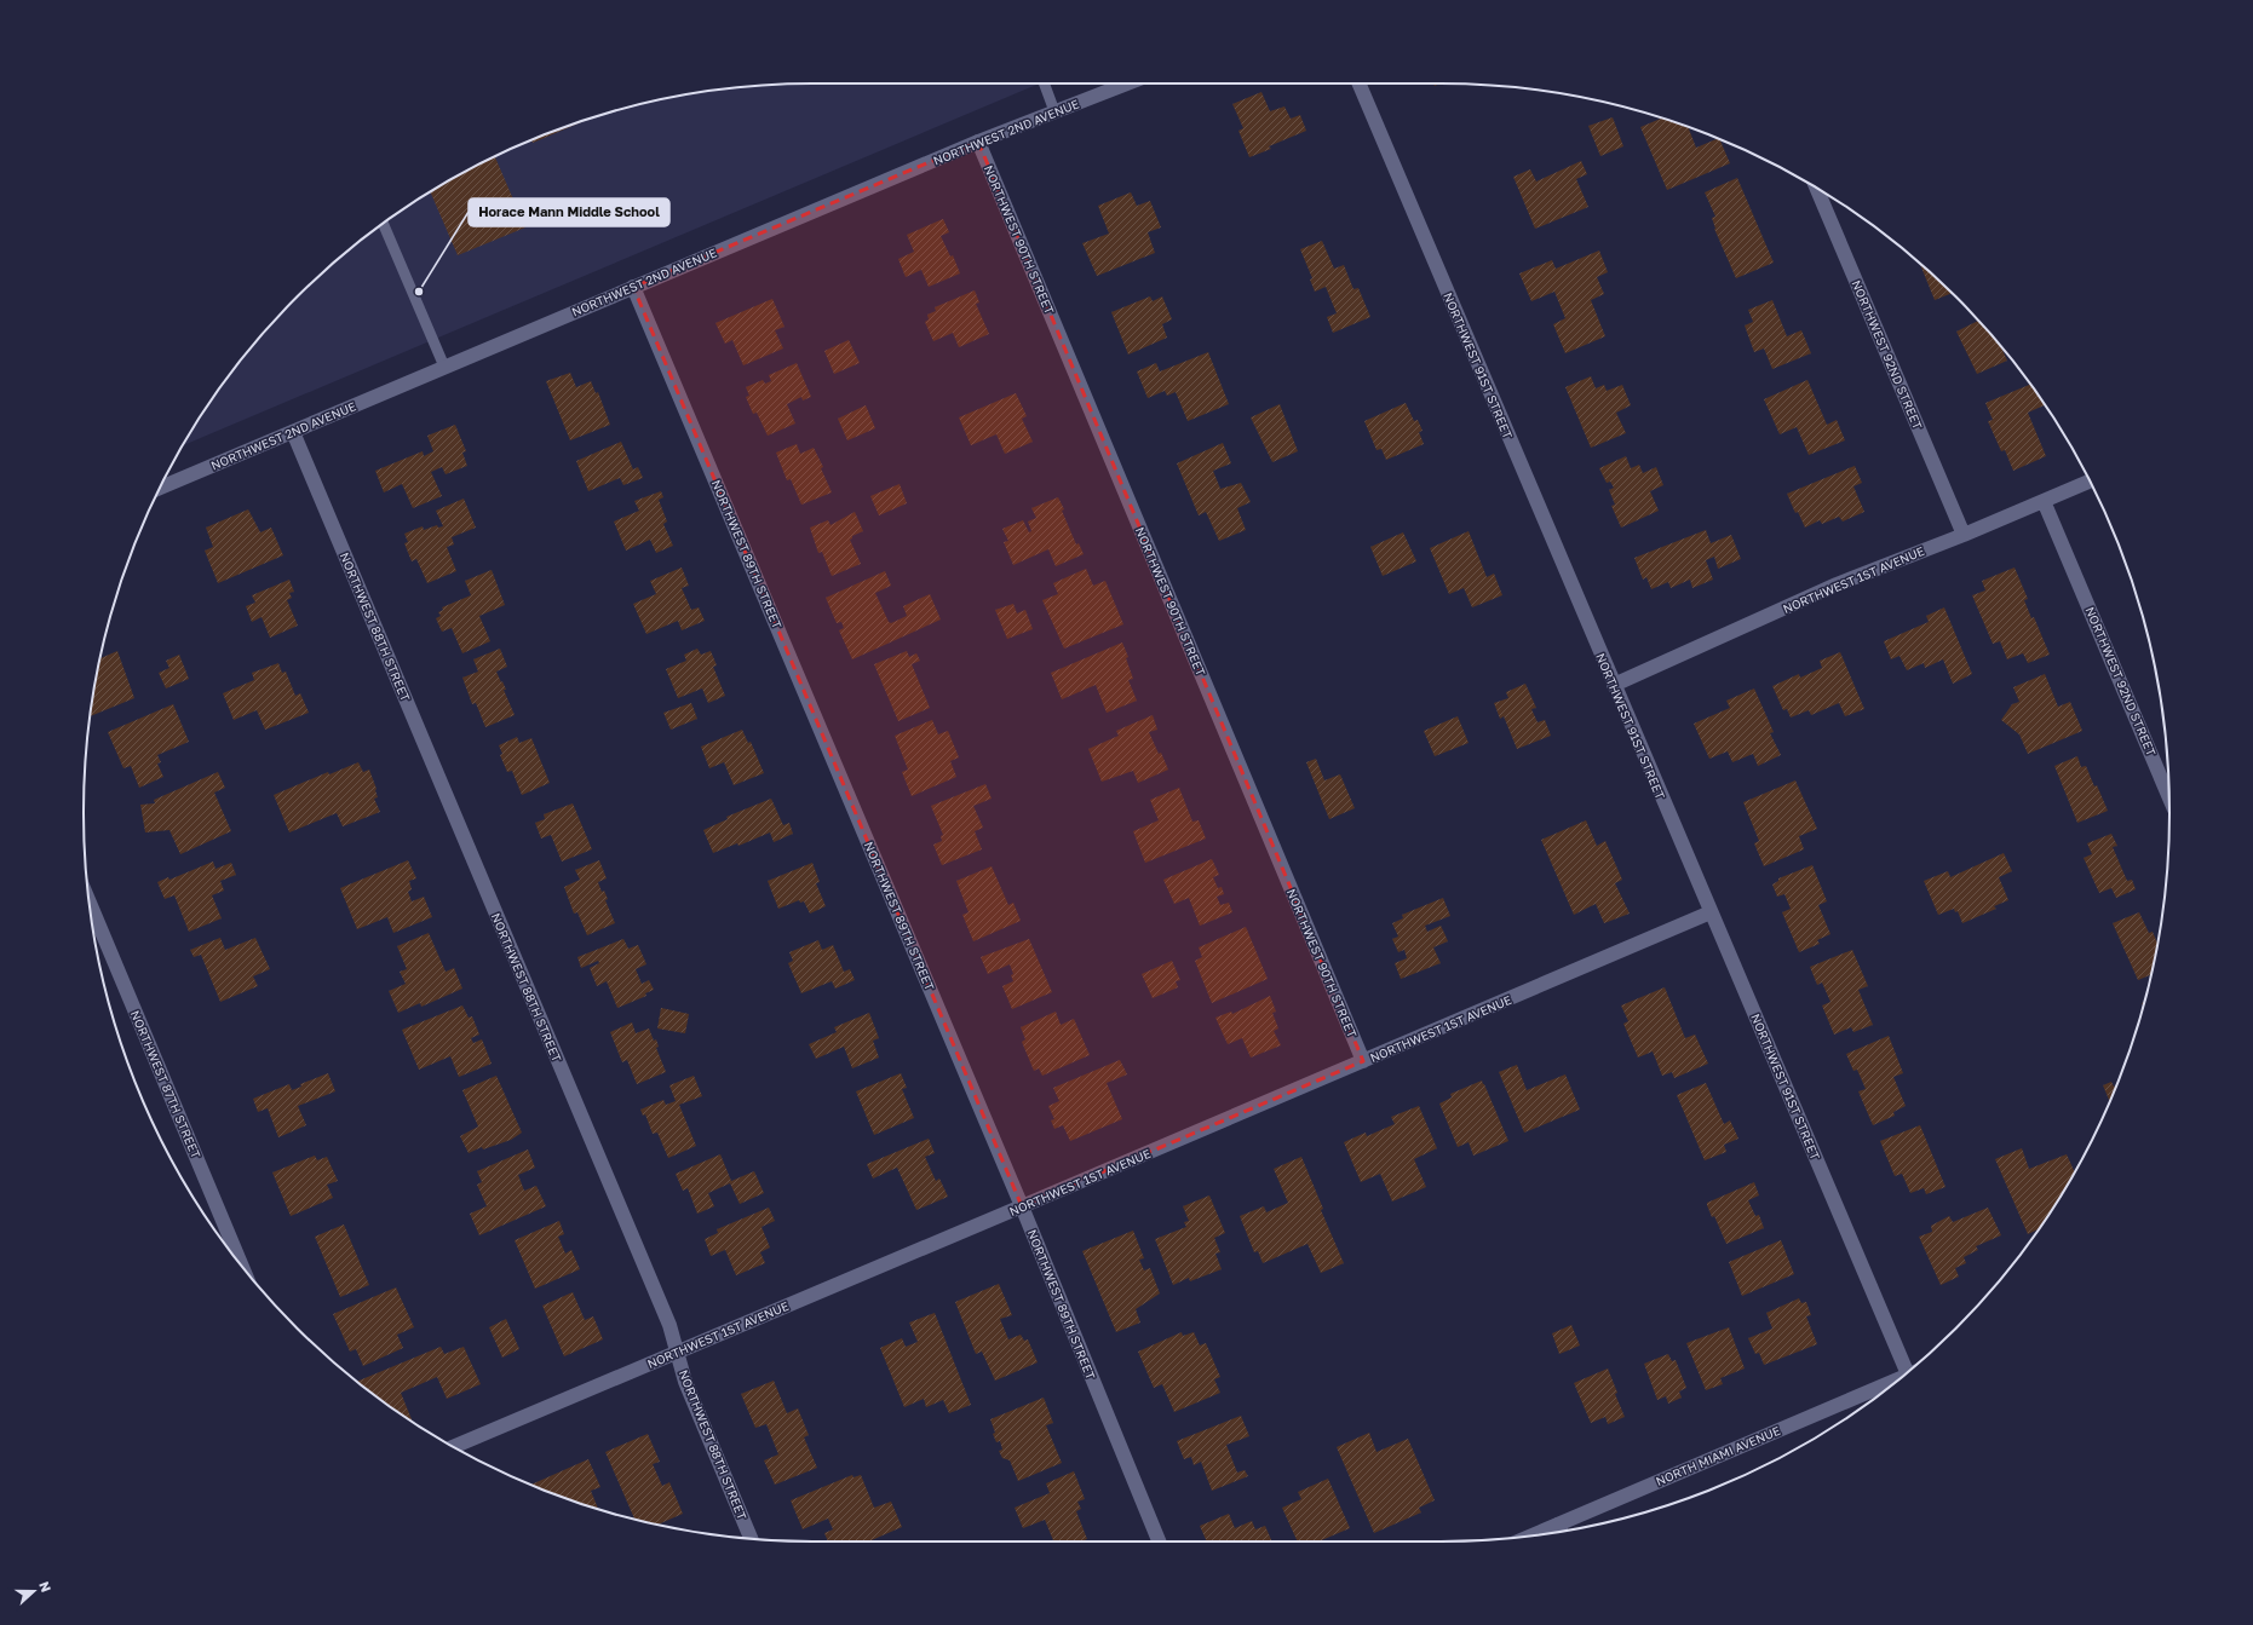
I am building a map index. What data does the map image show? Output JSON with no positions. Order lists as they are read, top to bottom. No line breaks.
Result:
{"streets":{"street":["NORTHWEST 2ND AVENUE","NORTHWEST 90TH STREET","NORTHWEST 92ND STREET","NORTHWEST 91ST STREET","NORTHWEST 89TH STREET","NORTHWEST 1ST AVENUE","NORTHWEST 88TH STREET","NORTHWEST 87TH STREET","NORTH MIAMI AVENUE"]},"crossings":[["NORTHWEST 2ND AVENUE","NORTHWEST 90TH STREET"],["NORTHWEST 2ND AVENUE","NORTHWEST 89TH STREET"],["NORTHWEST 2ND AVENUE","NORTHWEST 88TH STREET"],["NORTHWEST 90TH STREET","NORTHWEST 1ST AVENUE"],["NORTHWEST 92ND STREET","NORTHWEST 1ST AVENUE"],["NORTHWEST 91ST STREET","NORTHWEST 1ST AVENUE"],["NORTHWEST 89TH STREET","NORTHWEST 1ST AVENUE"],["NORTHWEST 1ST AVENUE","NORTHWEST 88TH STREET"]],"places":["Horace Mann Middle School"],"north":"right"}
